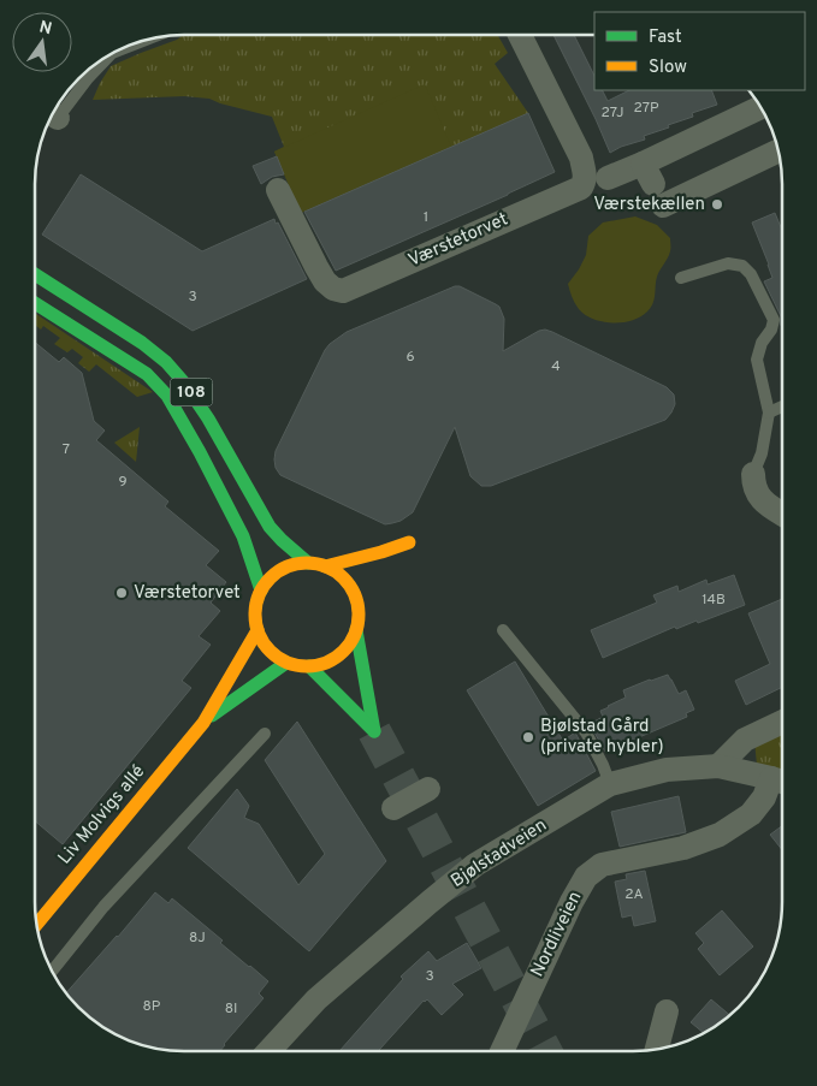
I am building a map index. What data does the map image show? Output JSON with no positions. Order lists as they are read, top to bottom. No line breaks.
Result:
{"streets":{"main road":["108","Liv Molvigs allé"],"street":["Værstetorvet","Bjølstadveien","Nordliveien"]},"crossings":[["108","Liv Molvigs allé"],["Bjølstadveien","Nordliveien"]],"places":["Værstekællen","Værstetorvet","Bjølstad Gård (private hybler)"],"house_numbers":["27P","27J","1","3","6","4","7","9","14B","2A","8J","3","8P","8I"],"legend":["Fast","Slow"],"north":"top"}
